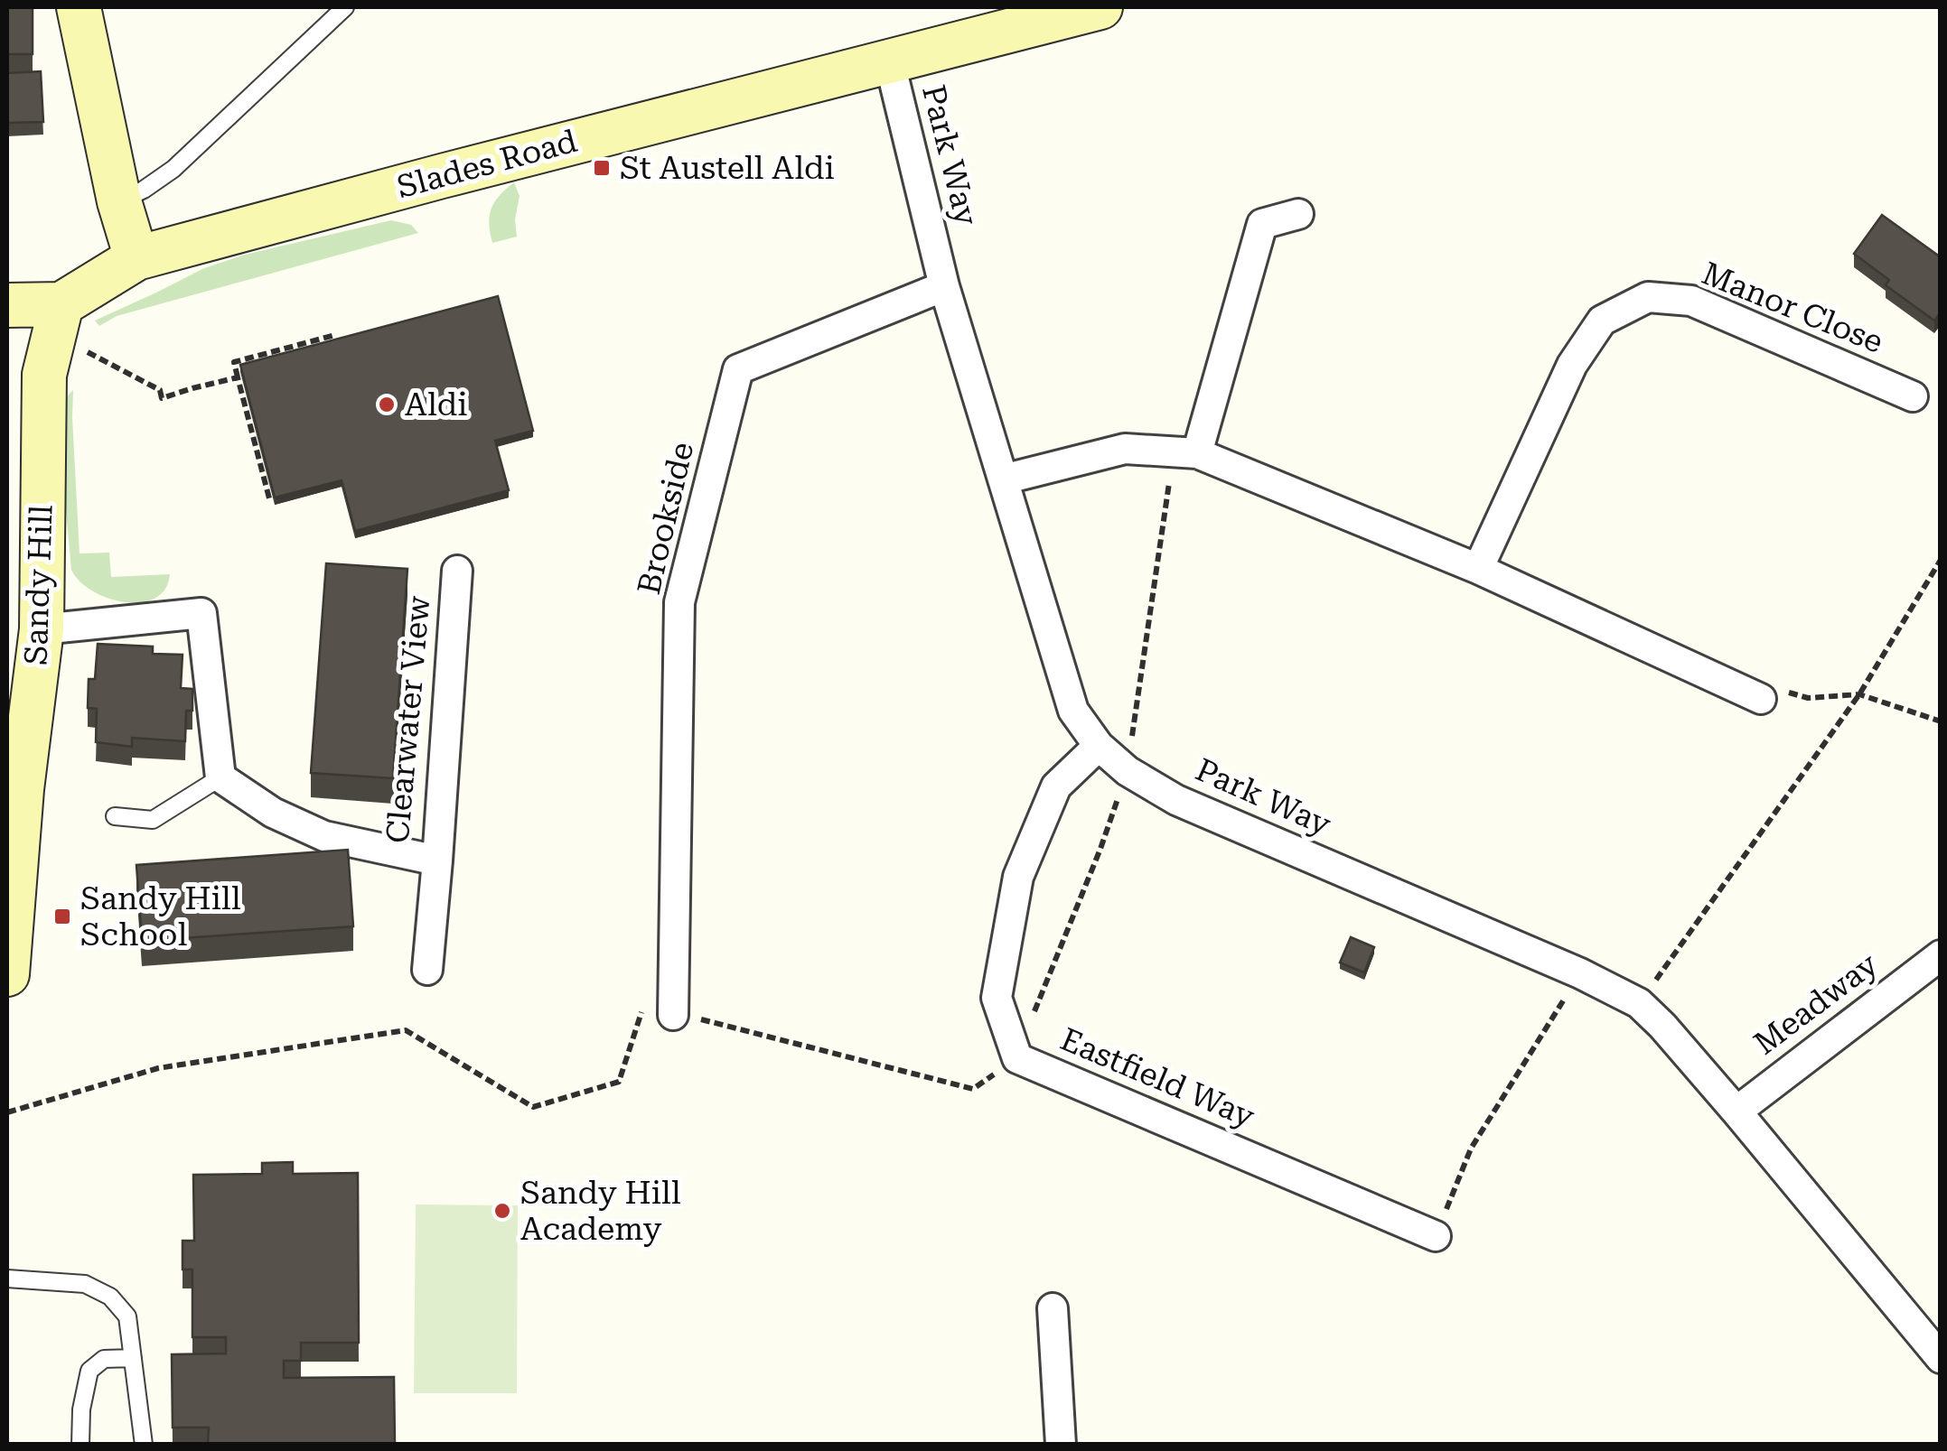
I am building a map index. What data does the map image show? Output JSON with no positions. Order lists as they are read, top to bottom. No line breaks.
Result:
{"streets":{"street":["Park Way","Slades Road","Manor Close","Brookside","Sandy Hill","Clearwater View","Meadway","Eastfield Way"]},"crossings":[["Park Way","Slades Road"],["Park Way","Brookside"],["Park Way","Meadway"],["Park Way","Eastfield Way"],["Slades Road","Sandy Hill"]],"places":{"transit":["St Austell Aldi","Sandy Hill School"],"other":["Aldi","Sandy Hill Academy"]}}
